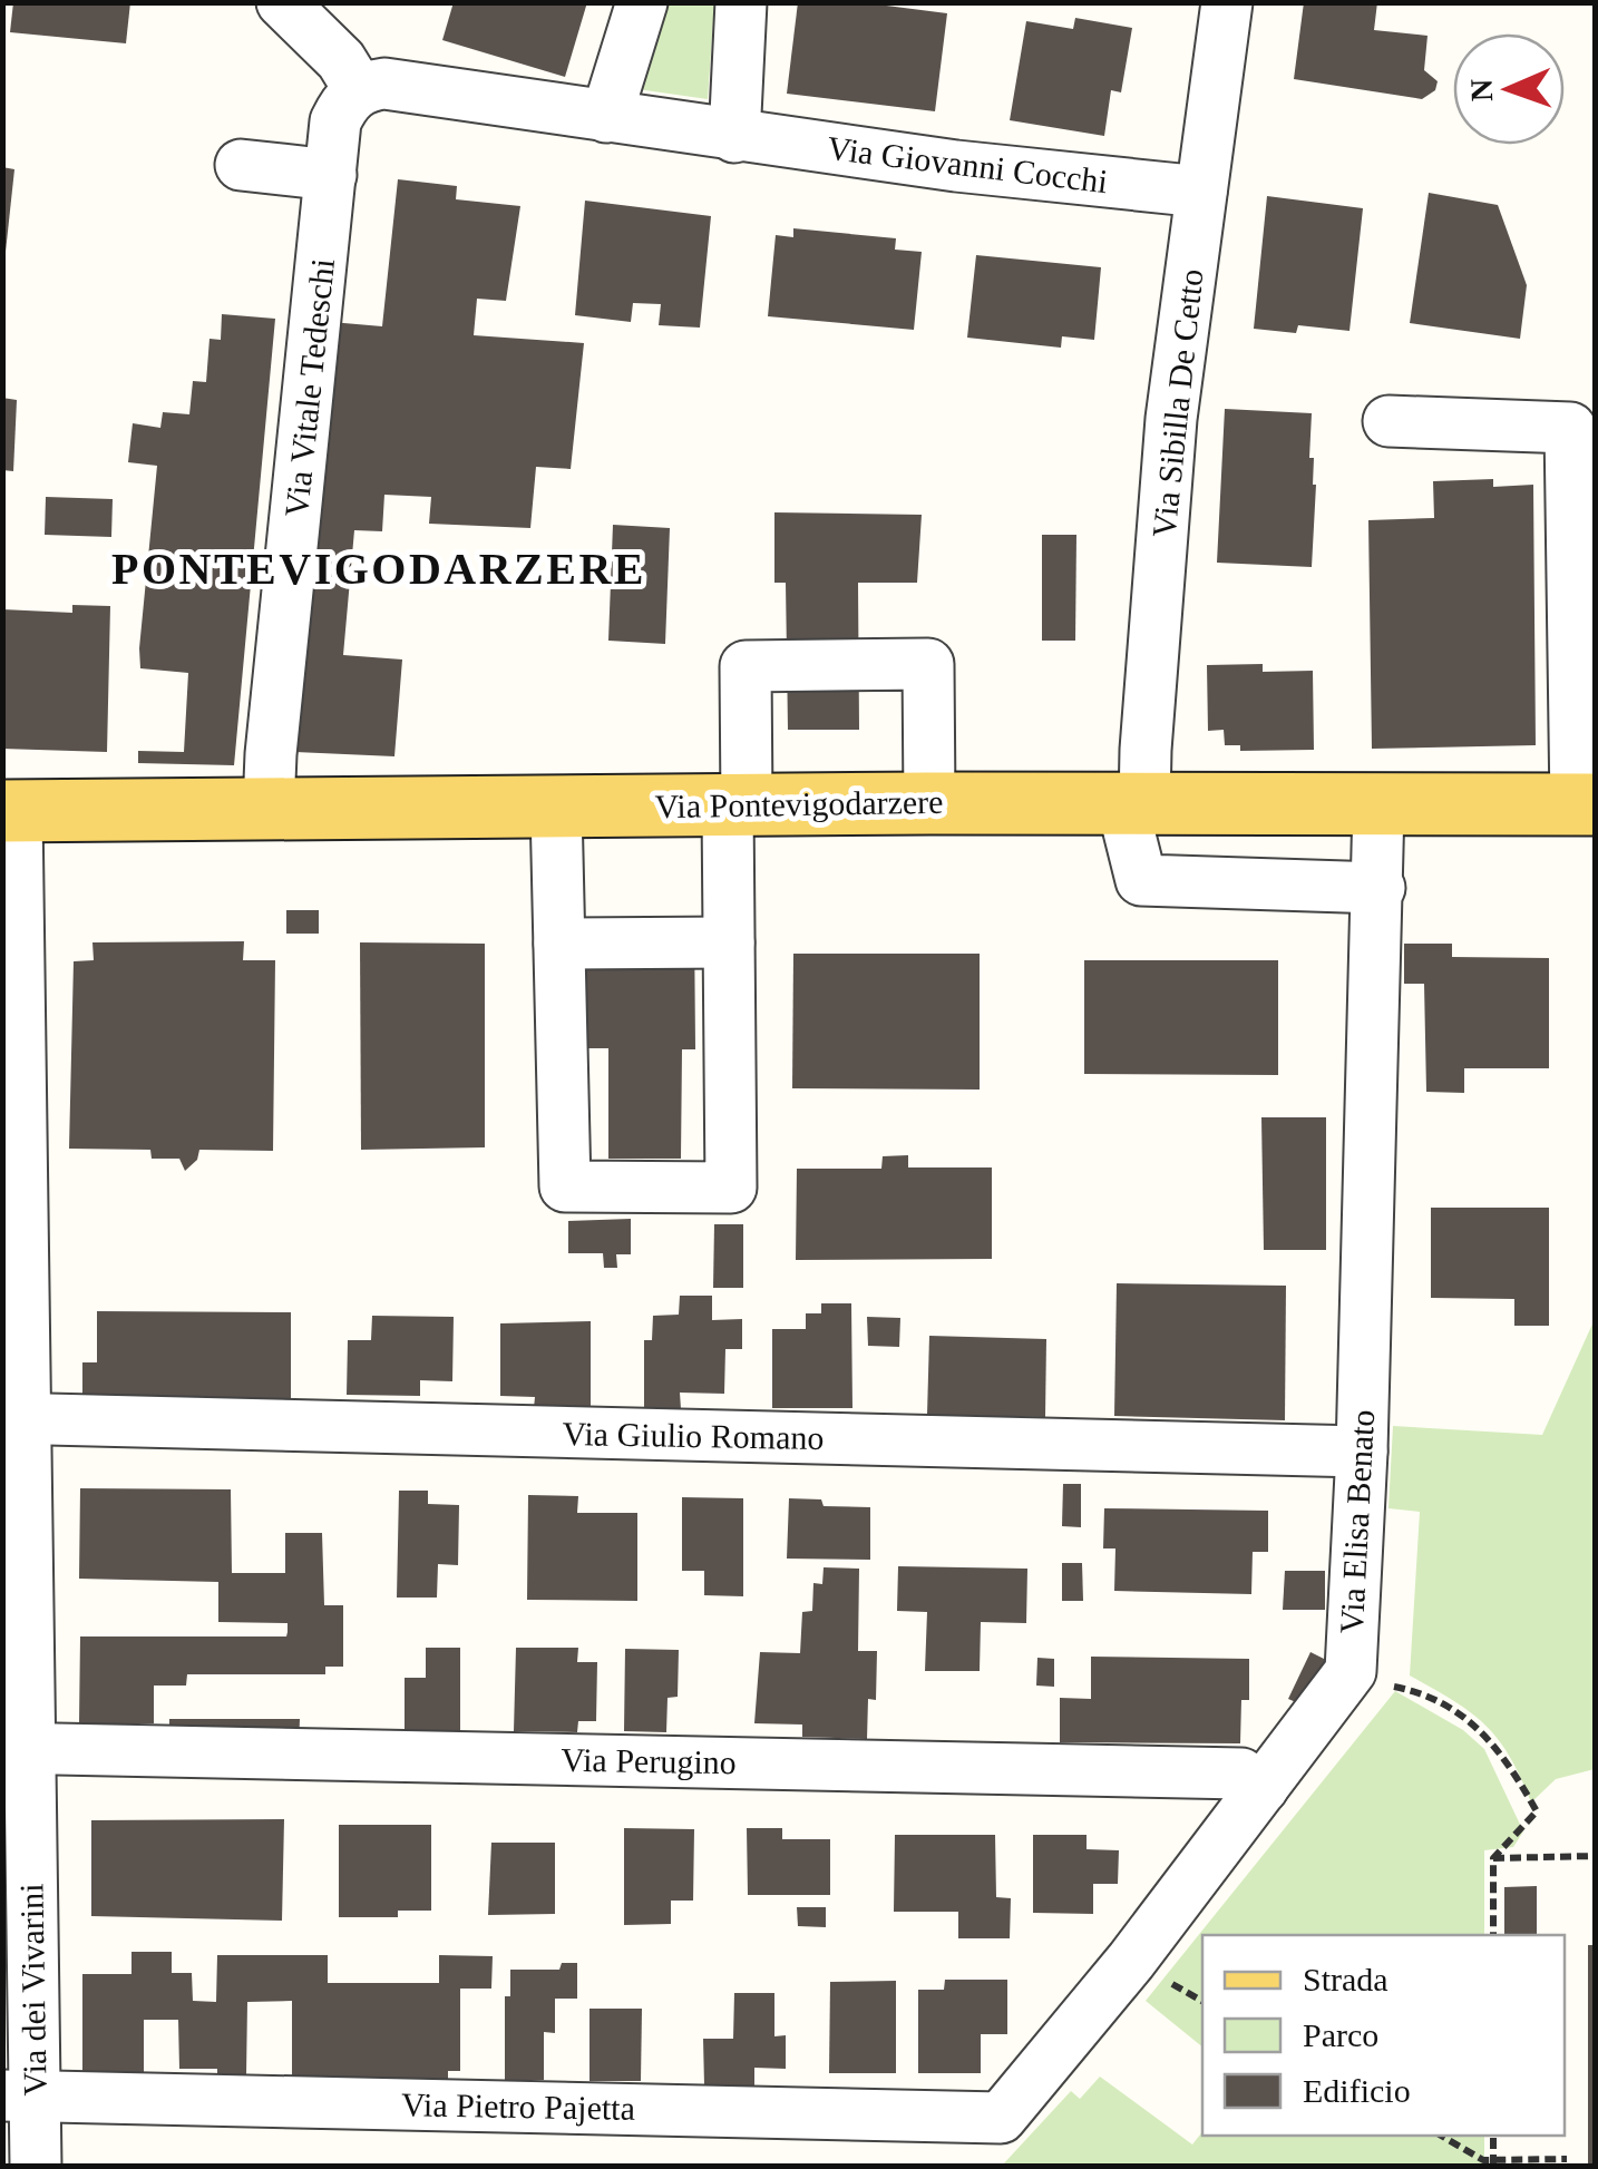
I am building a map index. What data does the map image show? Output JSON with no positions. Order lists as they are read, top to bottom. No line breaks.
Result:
{"streets":{"main road":["Via Pontevigodarzere"],"street":["Via Giovanni Cocchi","Via Vitale Tedeschi","Via Sibilla De Cetto","Via Giulio Romano","Via Elisa Benato","Via Perugino","Via dei Vivarini","Via Pietro Pajetta"]},"crossings":[["Via Giovanni Cocchi","Via Vitale Tedeschi"],["Via Giovanni Cocchi","Via Sibilla De Cetto"],["Via Vitale Tedeschi","Via Pontevigodarzere"],["Via Sibilla De Cetto","Via Pontevigodarzere"],["Via Sibilla De Cetto","Via Elisa Benato"],["Via Pontevigodarzere","Via Elisa Benato"],["Via Pontevigodarzere","Via dei Vivarini"],["Via Giulio Romano","Via Elisa Benato"],["Via Giulio Romano","Via dei Vivarini"],["Via Elisa Benato","Via Perugino"],["Via Elisa Benato","Via Pietro Pajetta"],["Via Perugino","Via dei Vivarini"],["Via dei Vivarini","Via Pietro Pajetta"]],"districts":["PONTEVIGODARZERE"],"legend":["Strada","Parco","Edificio"],"north":"left"}
